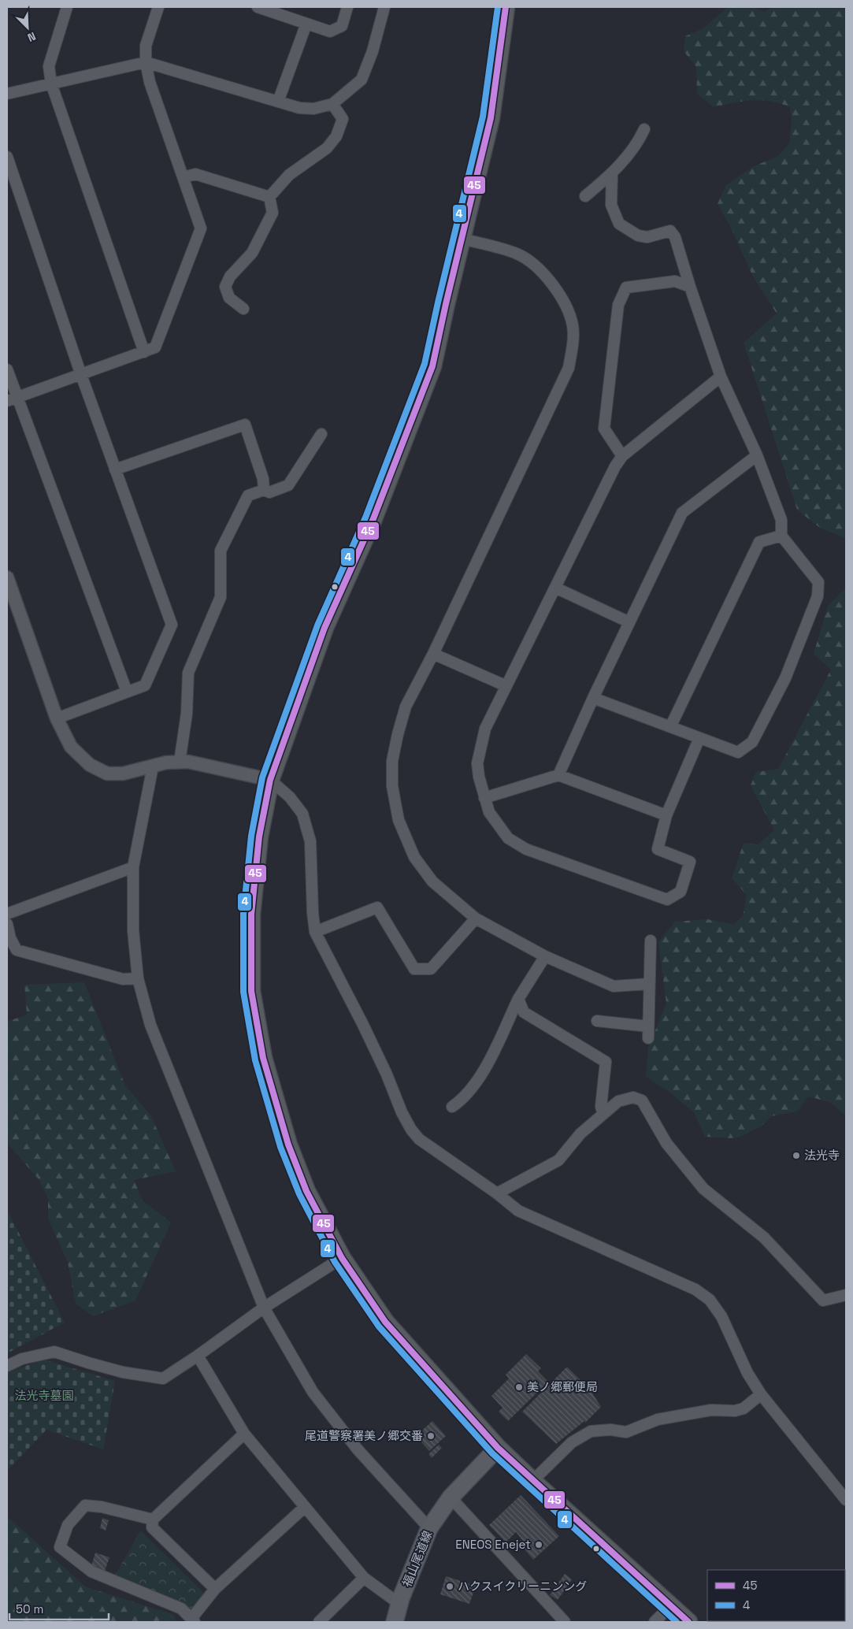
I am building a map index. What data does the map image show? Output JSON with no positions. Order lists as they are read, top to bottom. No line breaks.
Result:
{"streets":{"main road":["福山尾道線"]},"parks":["法光寺墓園"],"places":["法光寺","美ノ郷郵便局","尾道警察署美ノ郷交番","ENEOS Enejet","ハクスイクリーニンング"],"lines":["transit line 45","transit line 4"],"legend":["45","4"],"scale_bar":"50 m","north":"bottom right"}
